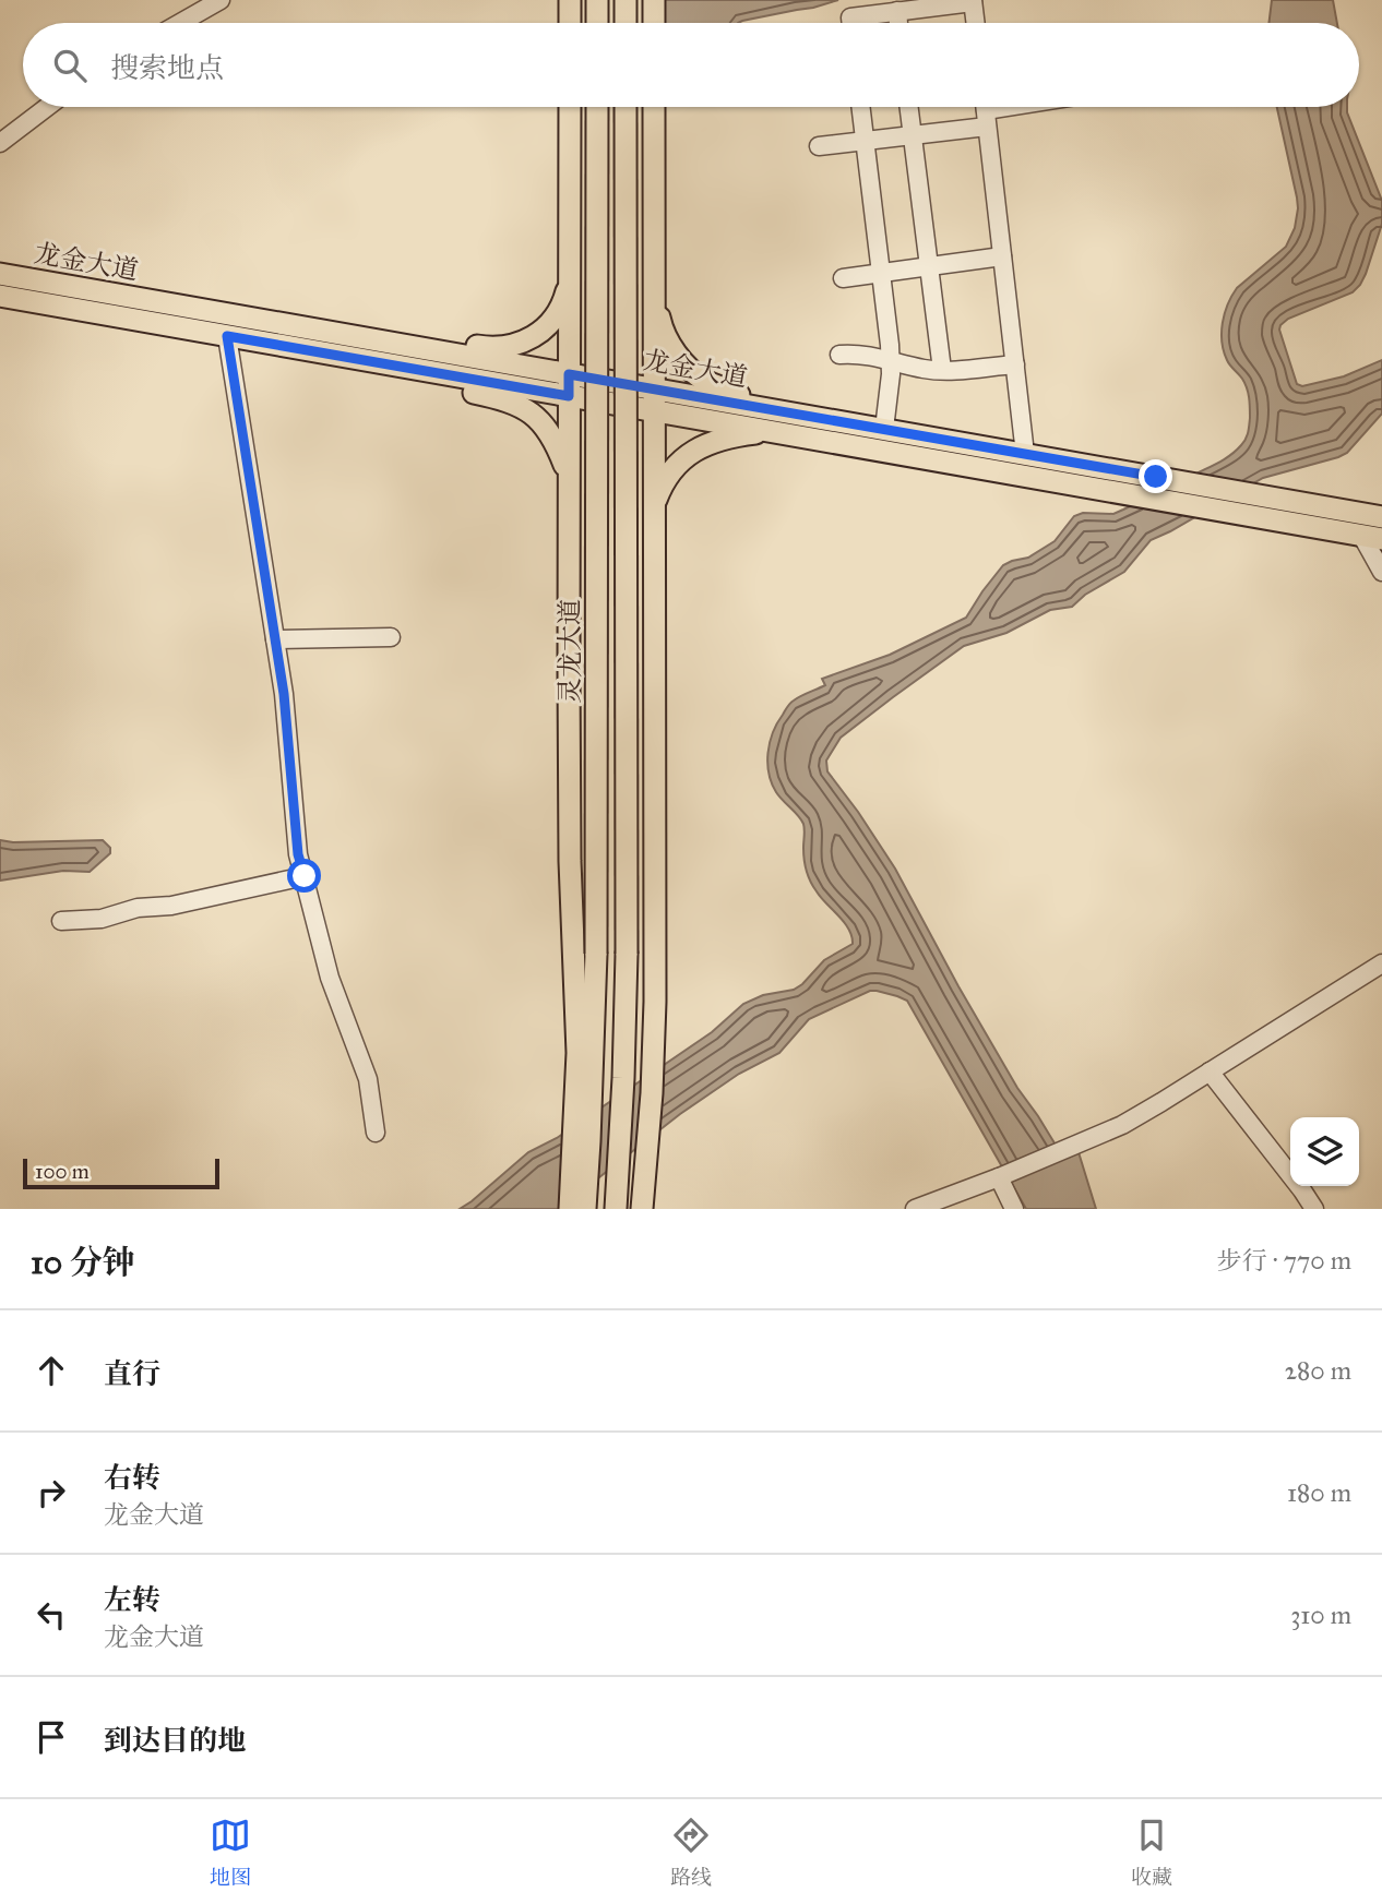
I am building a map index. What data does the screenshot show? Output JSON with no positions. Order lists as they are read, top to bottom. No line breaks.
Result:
{"streets":{"main road":["龙金大道","灵龙大道"]},"scale_bar":"100 m","page":{"search":"搜索地点","scale":"100 m","heading":["10 分钟","步行 · 770 m"],"list":[["直行","280 m"],["右转","龙金大道","180 m"],["左转","龙金大道","310 m"],"到达目的地"],"nav":["地图","路线","收藏"]}}
